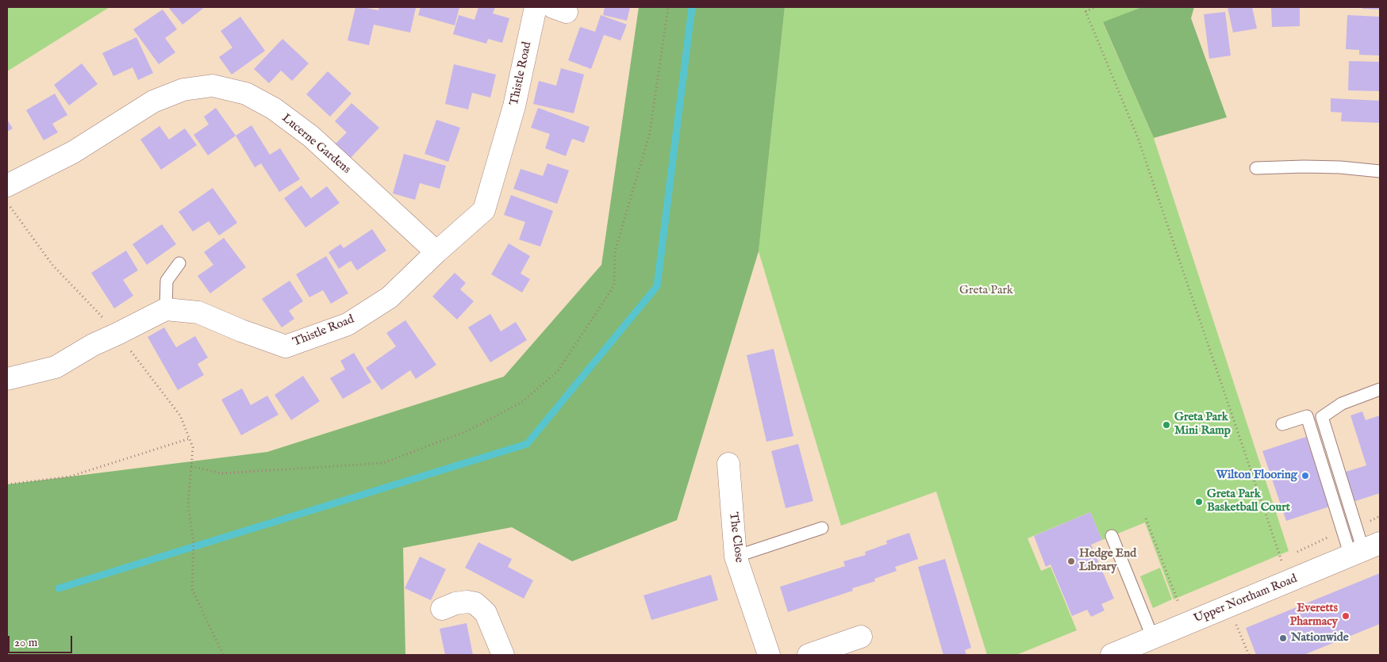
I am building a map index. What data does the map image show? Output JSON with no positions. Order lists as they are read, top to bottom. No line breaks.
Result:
{"streets":{"street":["Thistle Road","Lucerne Gardens","The Close","Upper Northam Road"]},"crossings":[["Thistle Road","Lucerne Gardens"]],"parks":["Greta Park"],"places":["Greta Park Mini Ramp","Wilton Flooring","Greta Park Basketball Court","Hedge End Library","Everetts Pharmacy","Nationwide"],"scale_bar":"20 m"}
